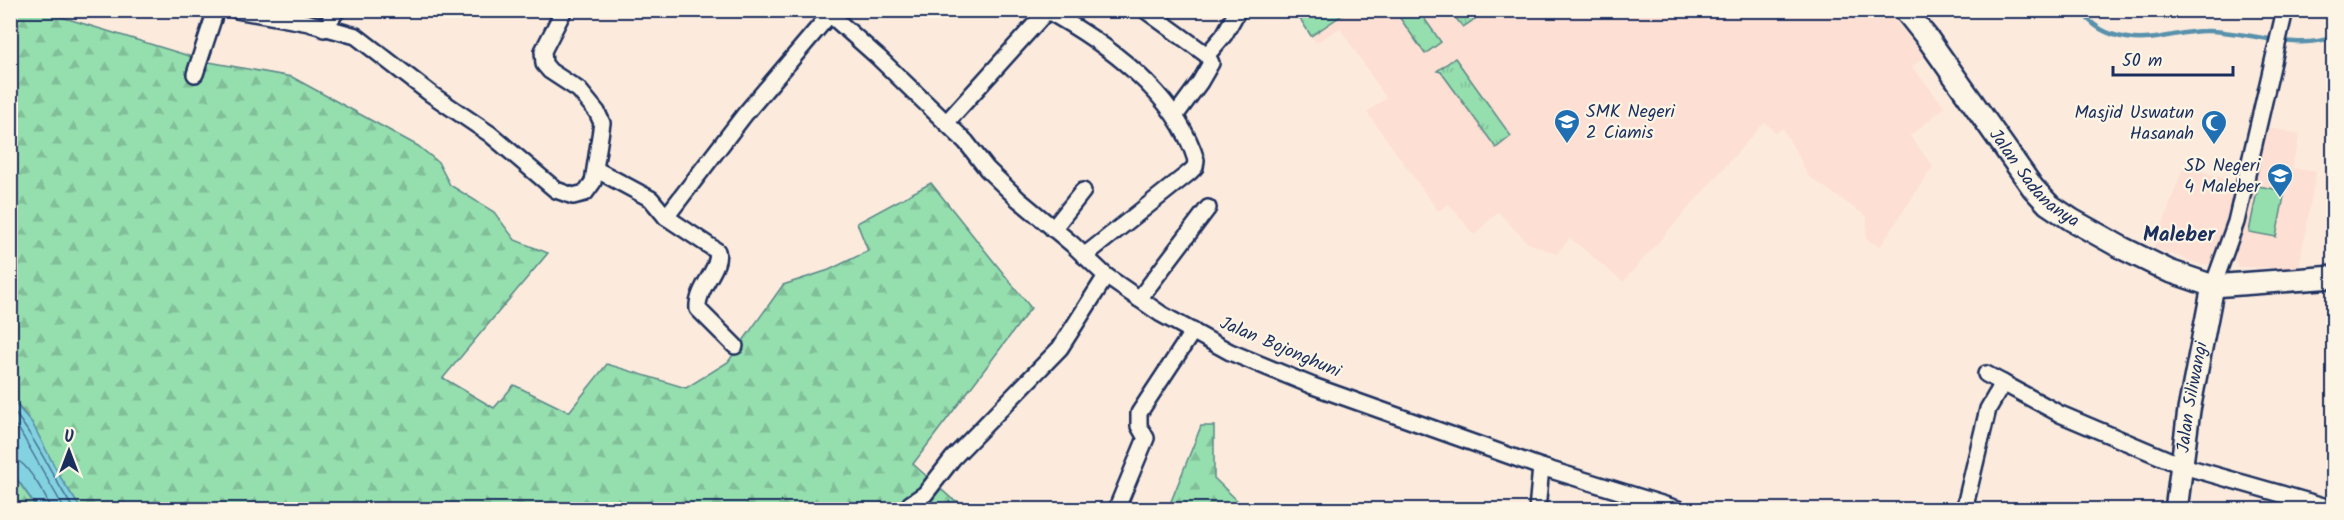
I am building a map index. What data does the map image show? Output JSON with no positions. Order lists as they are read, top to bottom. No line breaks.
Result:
{"streets":{"street":["Jalan Sadananya","Jalan Bojonghuni","Jalan Siliwangi"]},"crossings":[["Jalan Sadananya","Jalan Siliwangi"]],"districts":["Maleber"],"places":{"school or university":["SMK Negeri 2 Ciamis","SD Negeri 4 Maleber"],"mosque":["Masjid Uswatun Hasanah"]},"scale_bar":"50 m","north":"top"}
